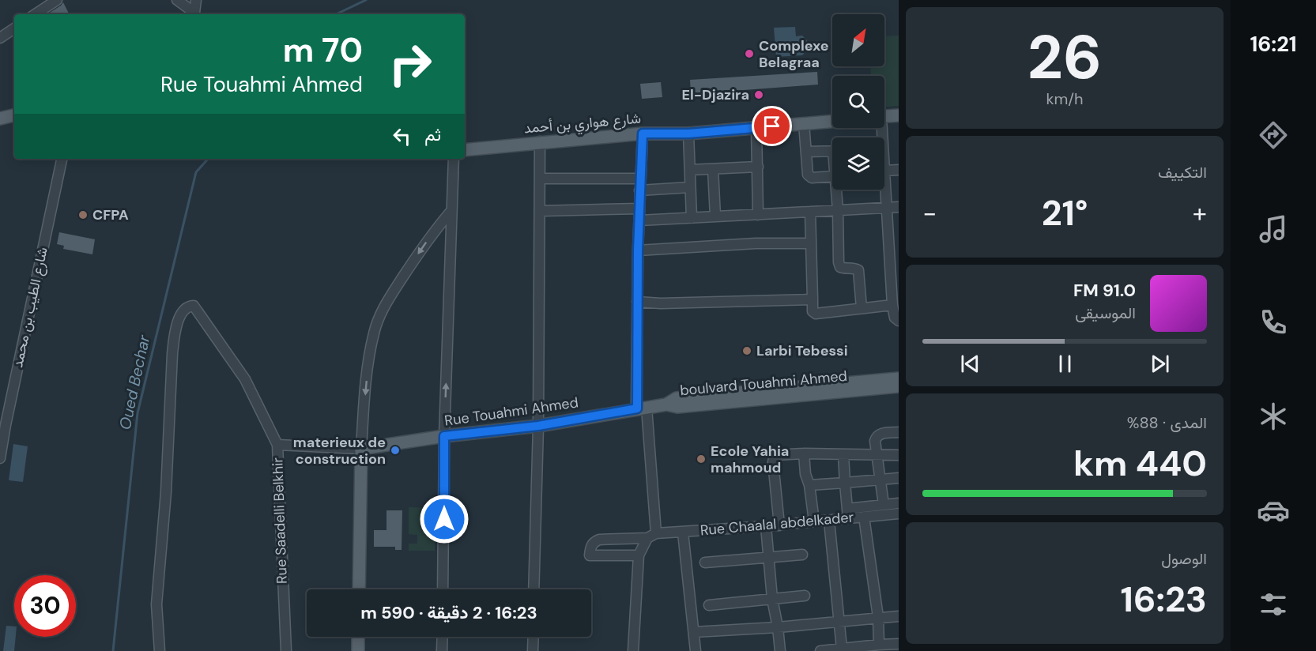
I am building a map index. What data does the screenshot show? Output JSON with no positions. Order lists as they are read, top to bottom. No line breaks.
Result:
{"streets":{"main road":["شارع هواري بن أحمد","boulvard Touahmi Ahmed","Rue Touahmi Ahmed"],"street":["شارع الطيب بن محمد","Rue Saadelli Belkhir","Rue Chaalal abdelkader"]},"crossings":[["boulvard Touahmi Ahmed","Rue Touahmi Ahmed"],["Rue Touahmi Ahmed","Rue Saadelli Belkhir"]],"water":["Oued Bechar"],"places":["Complexe Belagraa","El-Djazira","CFPA","Larbi Tebessi","materieux de construction","Ecole Yahia mahmoud"],"north":"top right","page":{"tabs":"16:21","tile":[["26","km/h"],"التكييف",["المدى · 88%","440 km"],["الوصول","16:23"]],"turn":["70 m","Rue Touahmi Ahmed"],"then":"ثم","heat":["−","21°","+"],"song":["91.0 FM","الموسيقى"],"limit":"30","trip":"16:23 · 2 دقيقة · 590 m"}}
